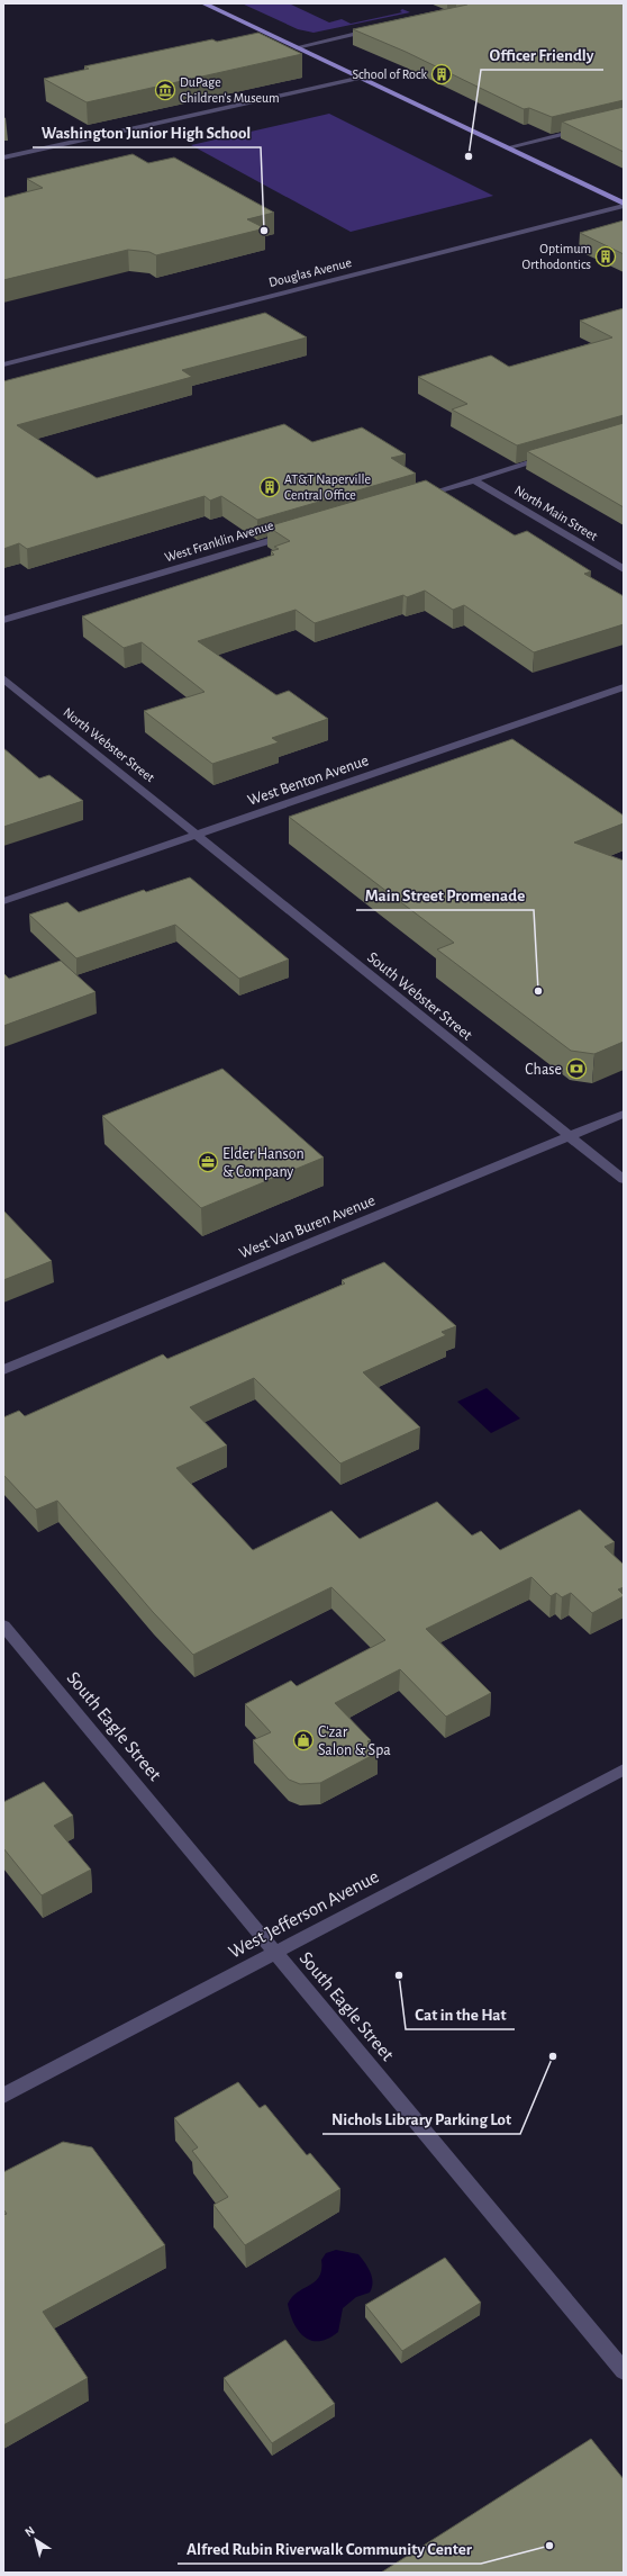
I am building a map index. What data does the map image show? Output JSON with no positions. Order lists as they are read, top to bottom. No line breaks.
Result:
{"streets":{"street":["Douglas Avenue","North Main Street","West Franklin Avenue","North Webster Street","West Benton Avenue","South Webster Street","West Van Buren Avenue","South Eagle Street","West Jefferson Avenue"]},"crossings":[["North Webster Street","West Benton Avenue"],["North Webster Street","South Webster Street"],["West Benton Avenue","South Webster Street"],["South Webster Street","West Van Buren Avenue"],["South Eagle Street","West Jefferson Avenue"]],"places":{"building":["School of Rock","Optimum Orthodontics","AT&T Naperville Central Office"],"museum":["DuPage Children's Museum"],"other":["Officer Friendly","Washington Junior High School","Main Street Promenade","Cat in the Hat","Nichols Library Parking Lot","Alfred Rubin Riverwalk Community Center"],"bank":["Chase"],"office":["Elder Hanson & Company"],"shop":["C'zar Salon & Spa"]},"north":"top left"}
